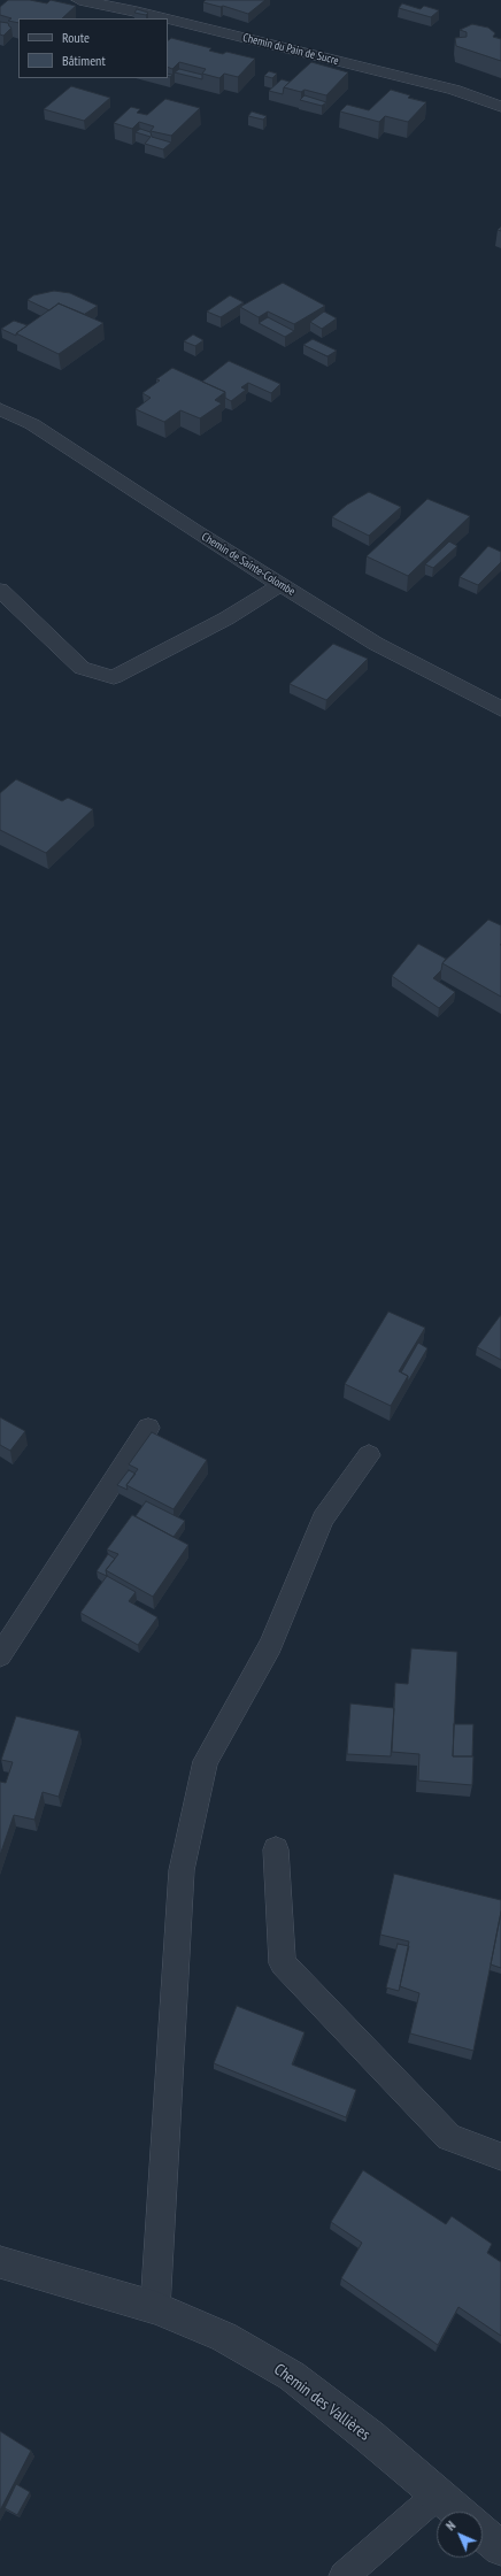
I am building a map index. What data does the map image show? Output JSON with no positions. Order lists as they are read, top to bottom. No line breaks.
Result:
{"streets":{"street":["Chemin du Pain de Sucre","Chemin de Sainte-Colombe","Chemin des Vallières"]},"legend":["Route","Bâtiment"],"north":"top left"}
